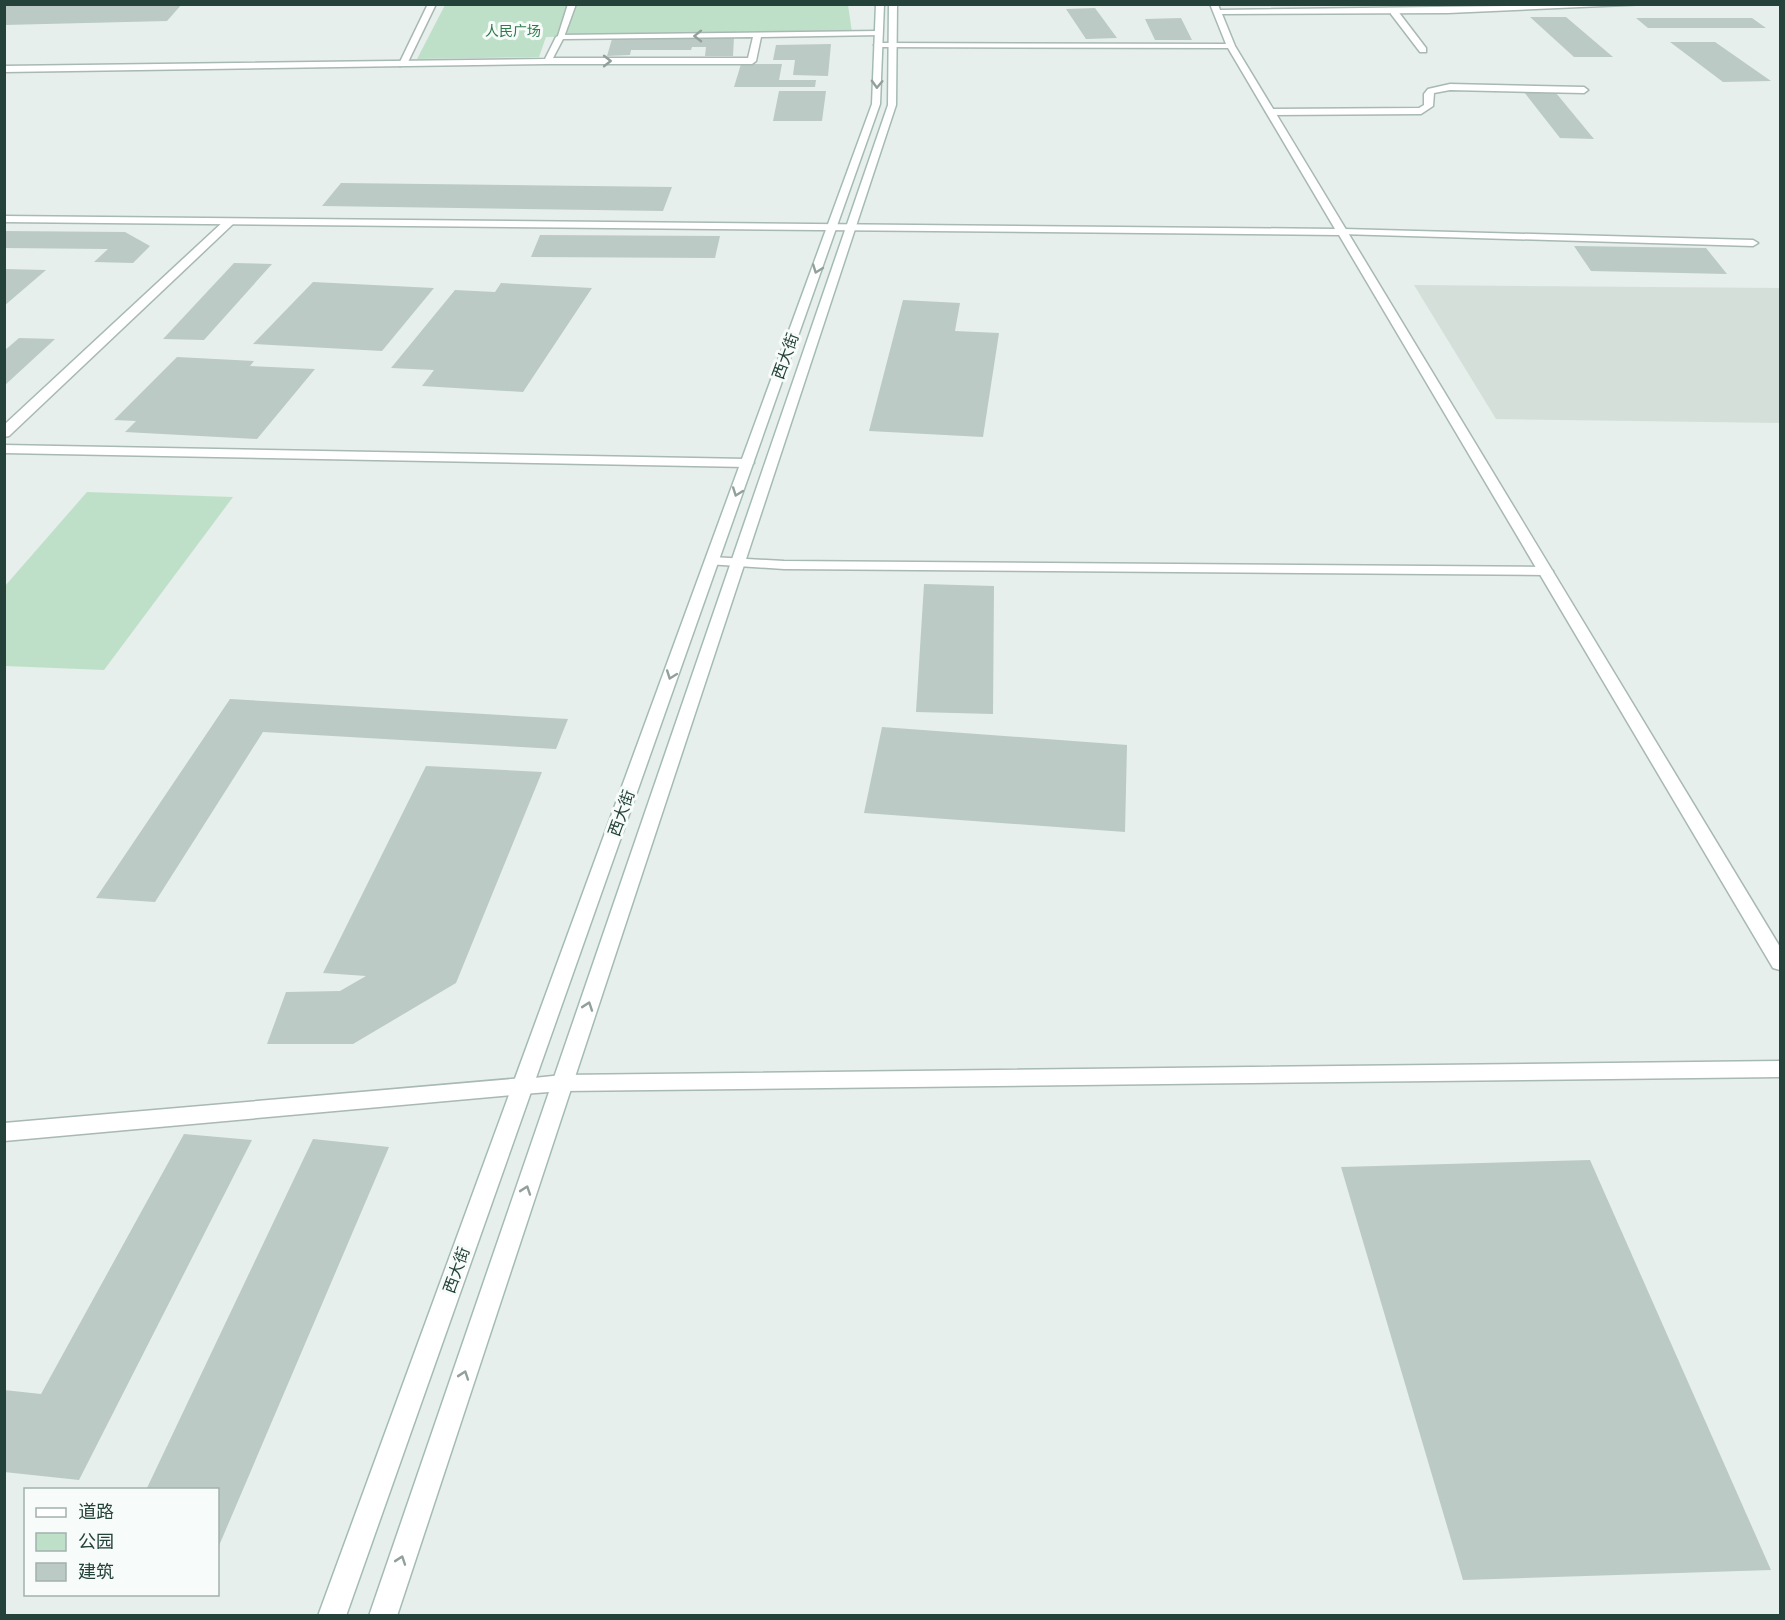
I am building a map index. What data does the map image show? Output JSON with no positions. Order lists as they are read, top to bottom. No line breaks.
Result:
{"streets":{"street":["西大街"]},"parks":["人民广场"],"legend":["道路","公园","建筑"]}
